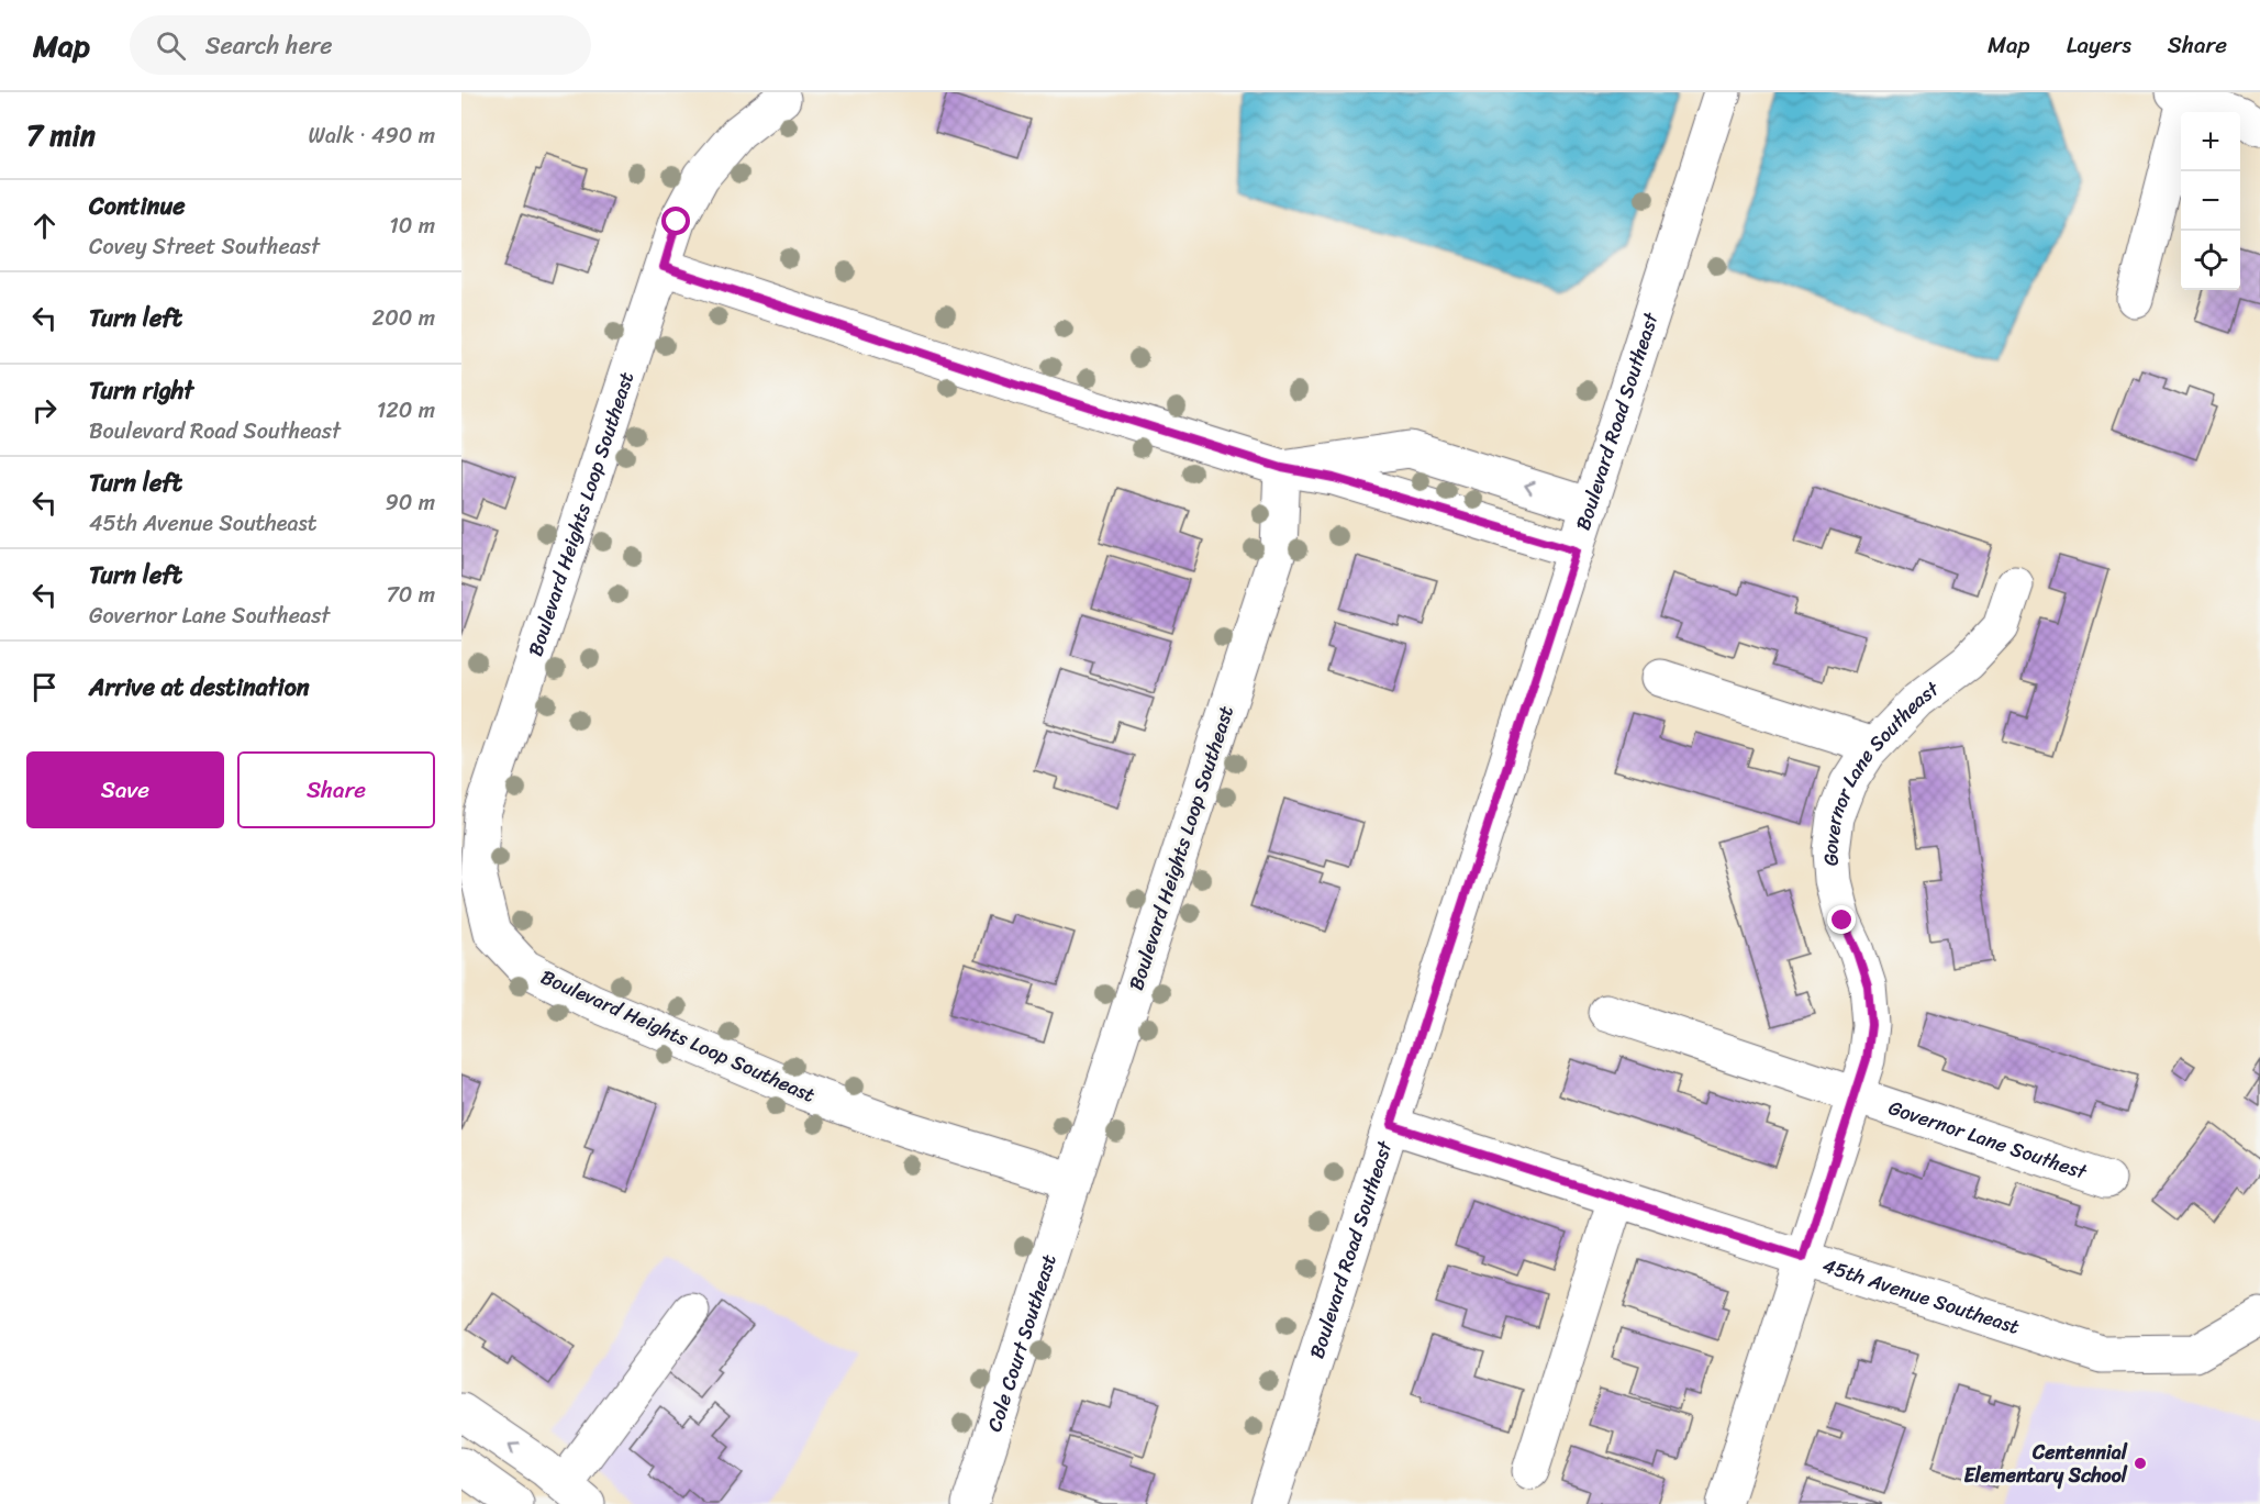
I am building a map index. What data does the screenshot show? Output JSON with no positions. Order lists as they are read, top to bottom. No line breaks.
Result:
{"streets":{"street":["Boulevard Road Southeast","Boulevard Heights Loop Southeast","Governor Lane Southeast","Governor Lane Southest","45th Avenue Southeast","Cole Court Southeast"]},"crossings":[["Boulevard Road Southeast","45th Avenue Southeast"],["Boulevard Heights Loop Southeast","Cole Court Southeast"],["Governor Lane Southeast","Governor Lane Southest"],["Governor Lane Southeast","45th Avenue Southeast"]],"places":["Centennial Elementary School"],"page":{"header":"Map","search":"Search here","nav":["Map","Layers","Share"],"heading":["7 min","Walk · 490 m"],"map_buttons":["+","−"],"list":[["Continue","Covey Street Southeast","10 m"],["Turn left","200 m"],["Turn right","Boulevard Road Southeast","120 m"],["Turn left","45th Avenue Southeast","90 m"],["Turn left","Governor Lane Southeast","70 m"],"Arrive at destination"],"buttons":["Save","Share"]}}
